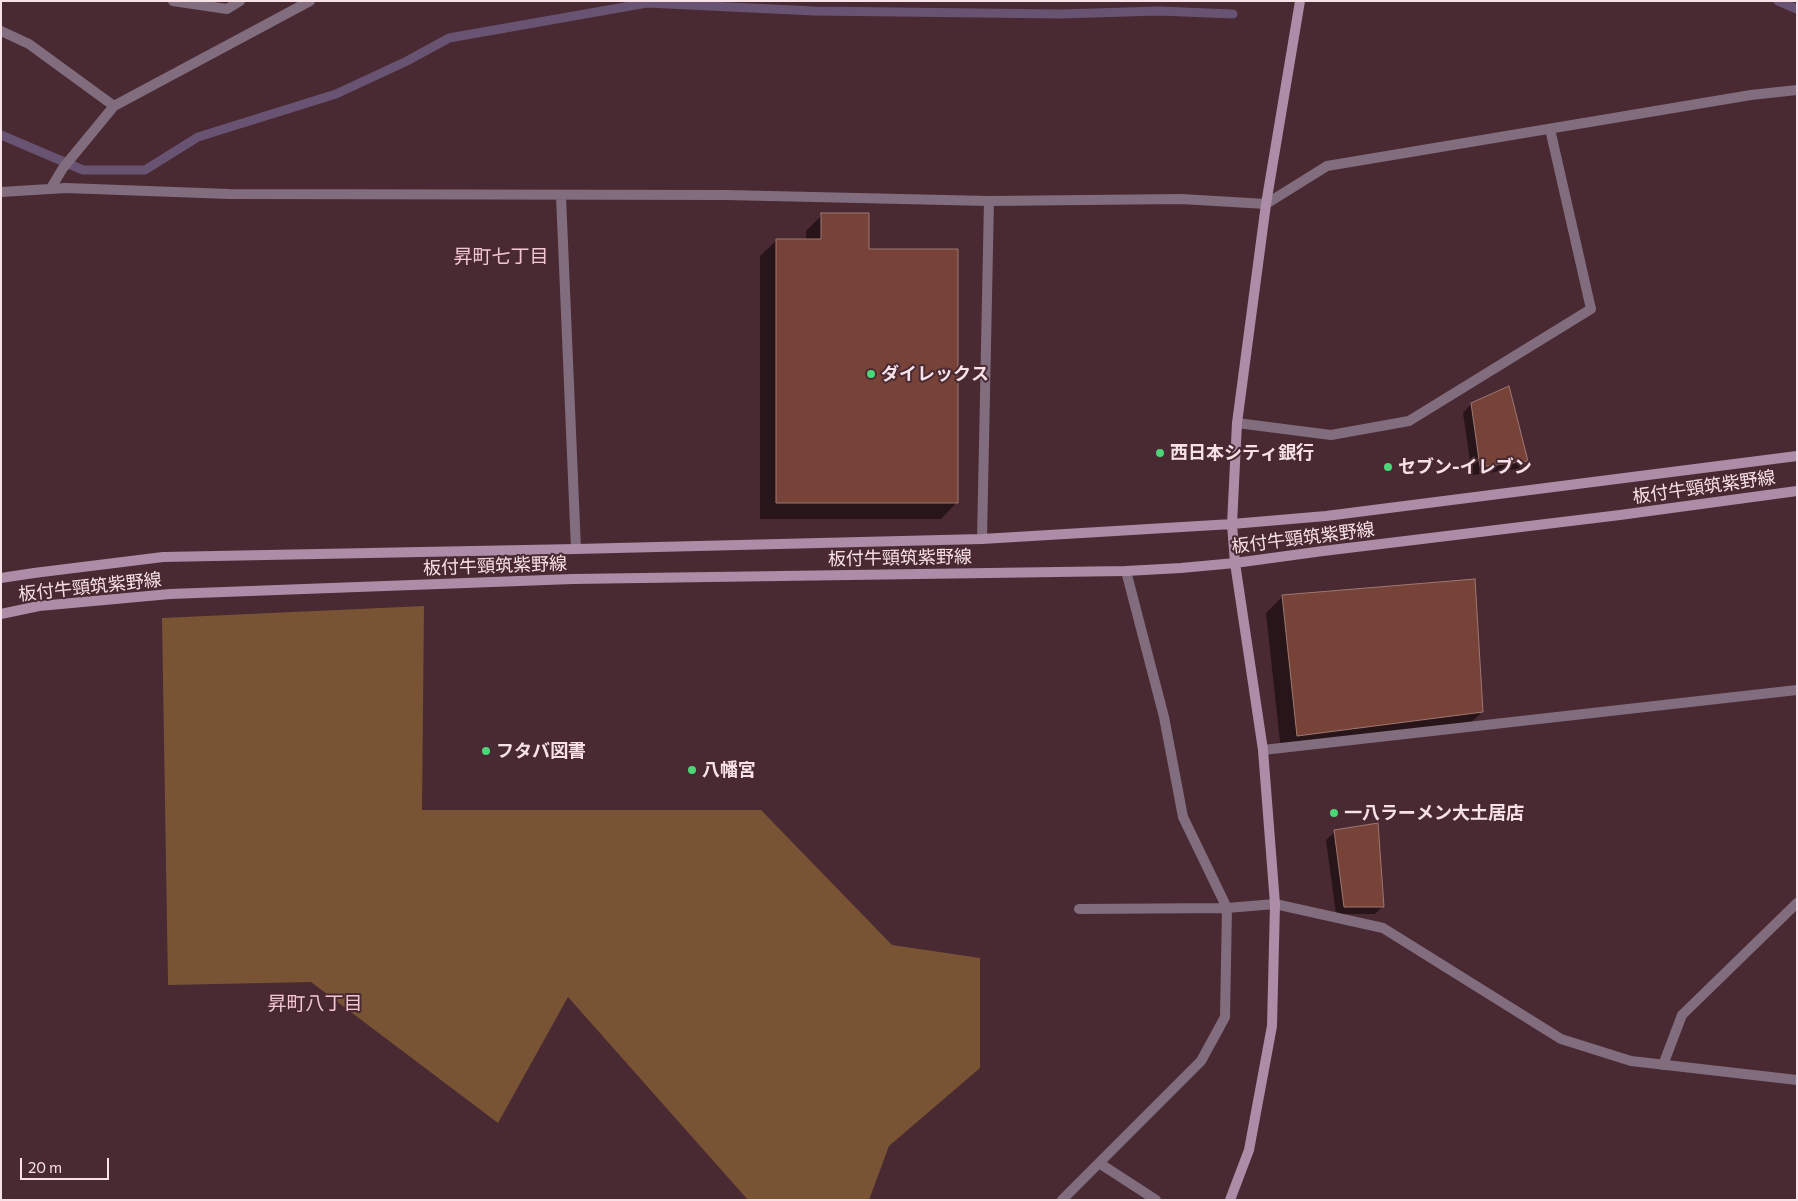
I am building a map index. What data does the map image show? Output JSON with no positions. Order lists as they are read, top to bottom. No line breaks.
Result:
{"streets":{"main road":["板付牛頸筑紫野線"]},"districts":["昇町七丁目","昇町八丁目"],"places":["ダイレックス","西日本シティ銀行","セブン-イレブン","フタバ図書","八幡宮","一八ラーメン大土居店"],"scale_bar":"20 m"}
